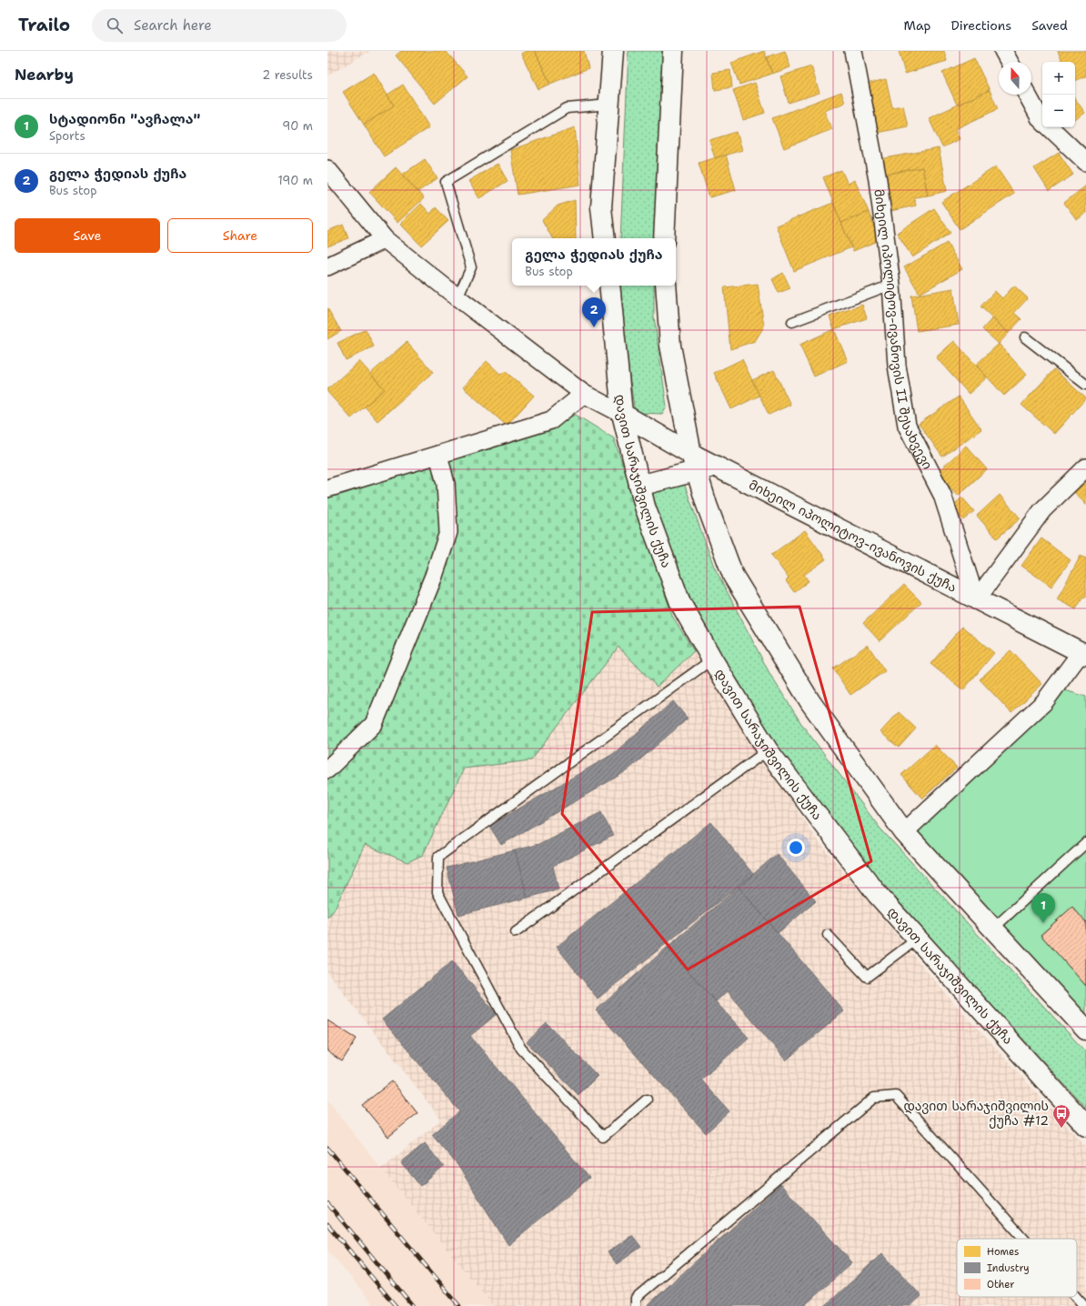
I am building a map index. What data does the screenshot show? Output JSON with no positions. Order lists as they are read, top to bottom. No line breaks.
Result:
{"streets":{"main road":["დავით სარაჯიშვილის ქუჩა","მიხეილ იპოლიტოვ-ივანოვის ქუჩა"],"street":["მიხეილ იპოლიტოვ-ივანოვის II შესახვევი"]},"crossings":[["მიხეილ იპოლიტოვ-ივანოვის II შესახვევი","მიხეილ იპოლიტოვ-ივანოვის ქუჩა"],["დავით სარაჯიშვილის ქუჩა","მიხეილ იპოლიტოვ-ივანოვის ქუჩა"]],"places":{"bus stop":["დავით სარაჯიშვილის ქუჩა #12"]},"legend":["Homes","Industry","Other"],"north":"top","page":{"header":"Trailo","search":"Search here","nav":["Map","Directions","Saved"],"heading":["Nearby","2 results"],"map_buttons":["+","−"],"list":[{"mark":"1","name":"სტადიონი \"ავჩალა\"","note":"Sports","value":"90 m"},{"mark":"2","name":"გელა ჭედიას ქუჩა","note":"Bus stop","value":"190 m"}],"buttons":["Save","Share"],"popup":["გელა ჭედიას ქუჩა","Bus stop"],"pins":["2","1"]}}
